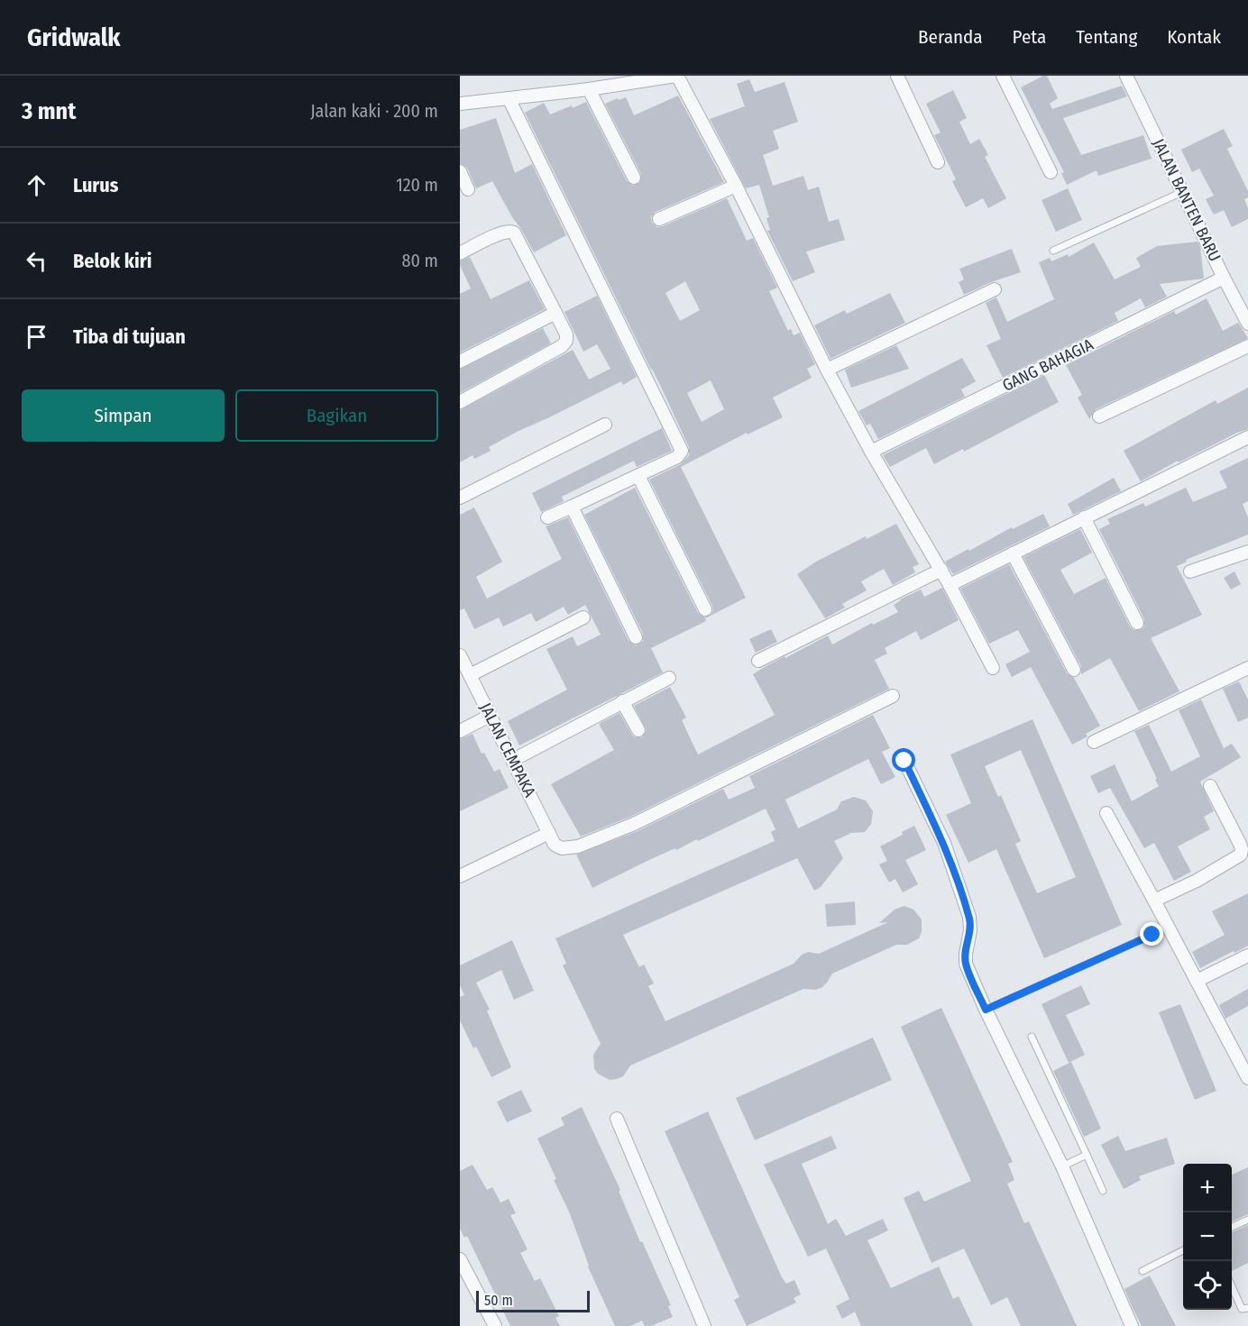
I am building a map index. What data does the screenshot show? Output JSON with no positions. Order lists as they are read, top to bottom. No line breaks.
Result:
{"streets":{"street":["JALAN BANTEN BARU","GANG BAHAGIA","JALAN CEMPAKA"]},"crossings":[["JALAN BANTEN BARU","GANG BAHAGIA"]],"scale_bar":"50 m","page":{"header":"Gridwalk","nav":["Beranda","Peta","Tentang","Kontak"],"heading":["3 mnt","Jalan kaki · 200 m"],"list":[["Lurus","120 m"],["Belok kiri","80 m"],"Tiba di tujuan"],"buttons":["Simpan","Bagikan"],"map_buttons":["+","−"],"scale":"50 m"}}
